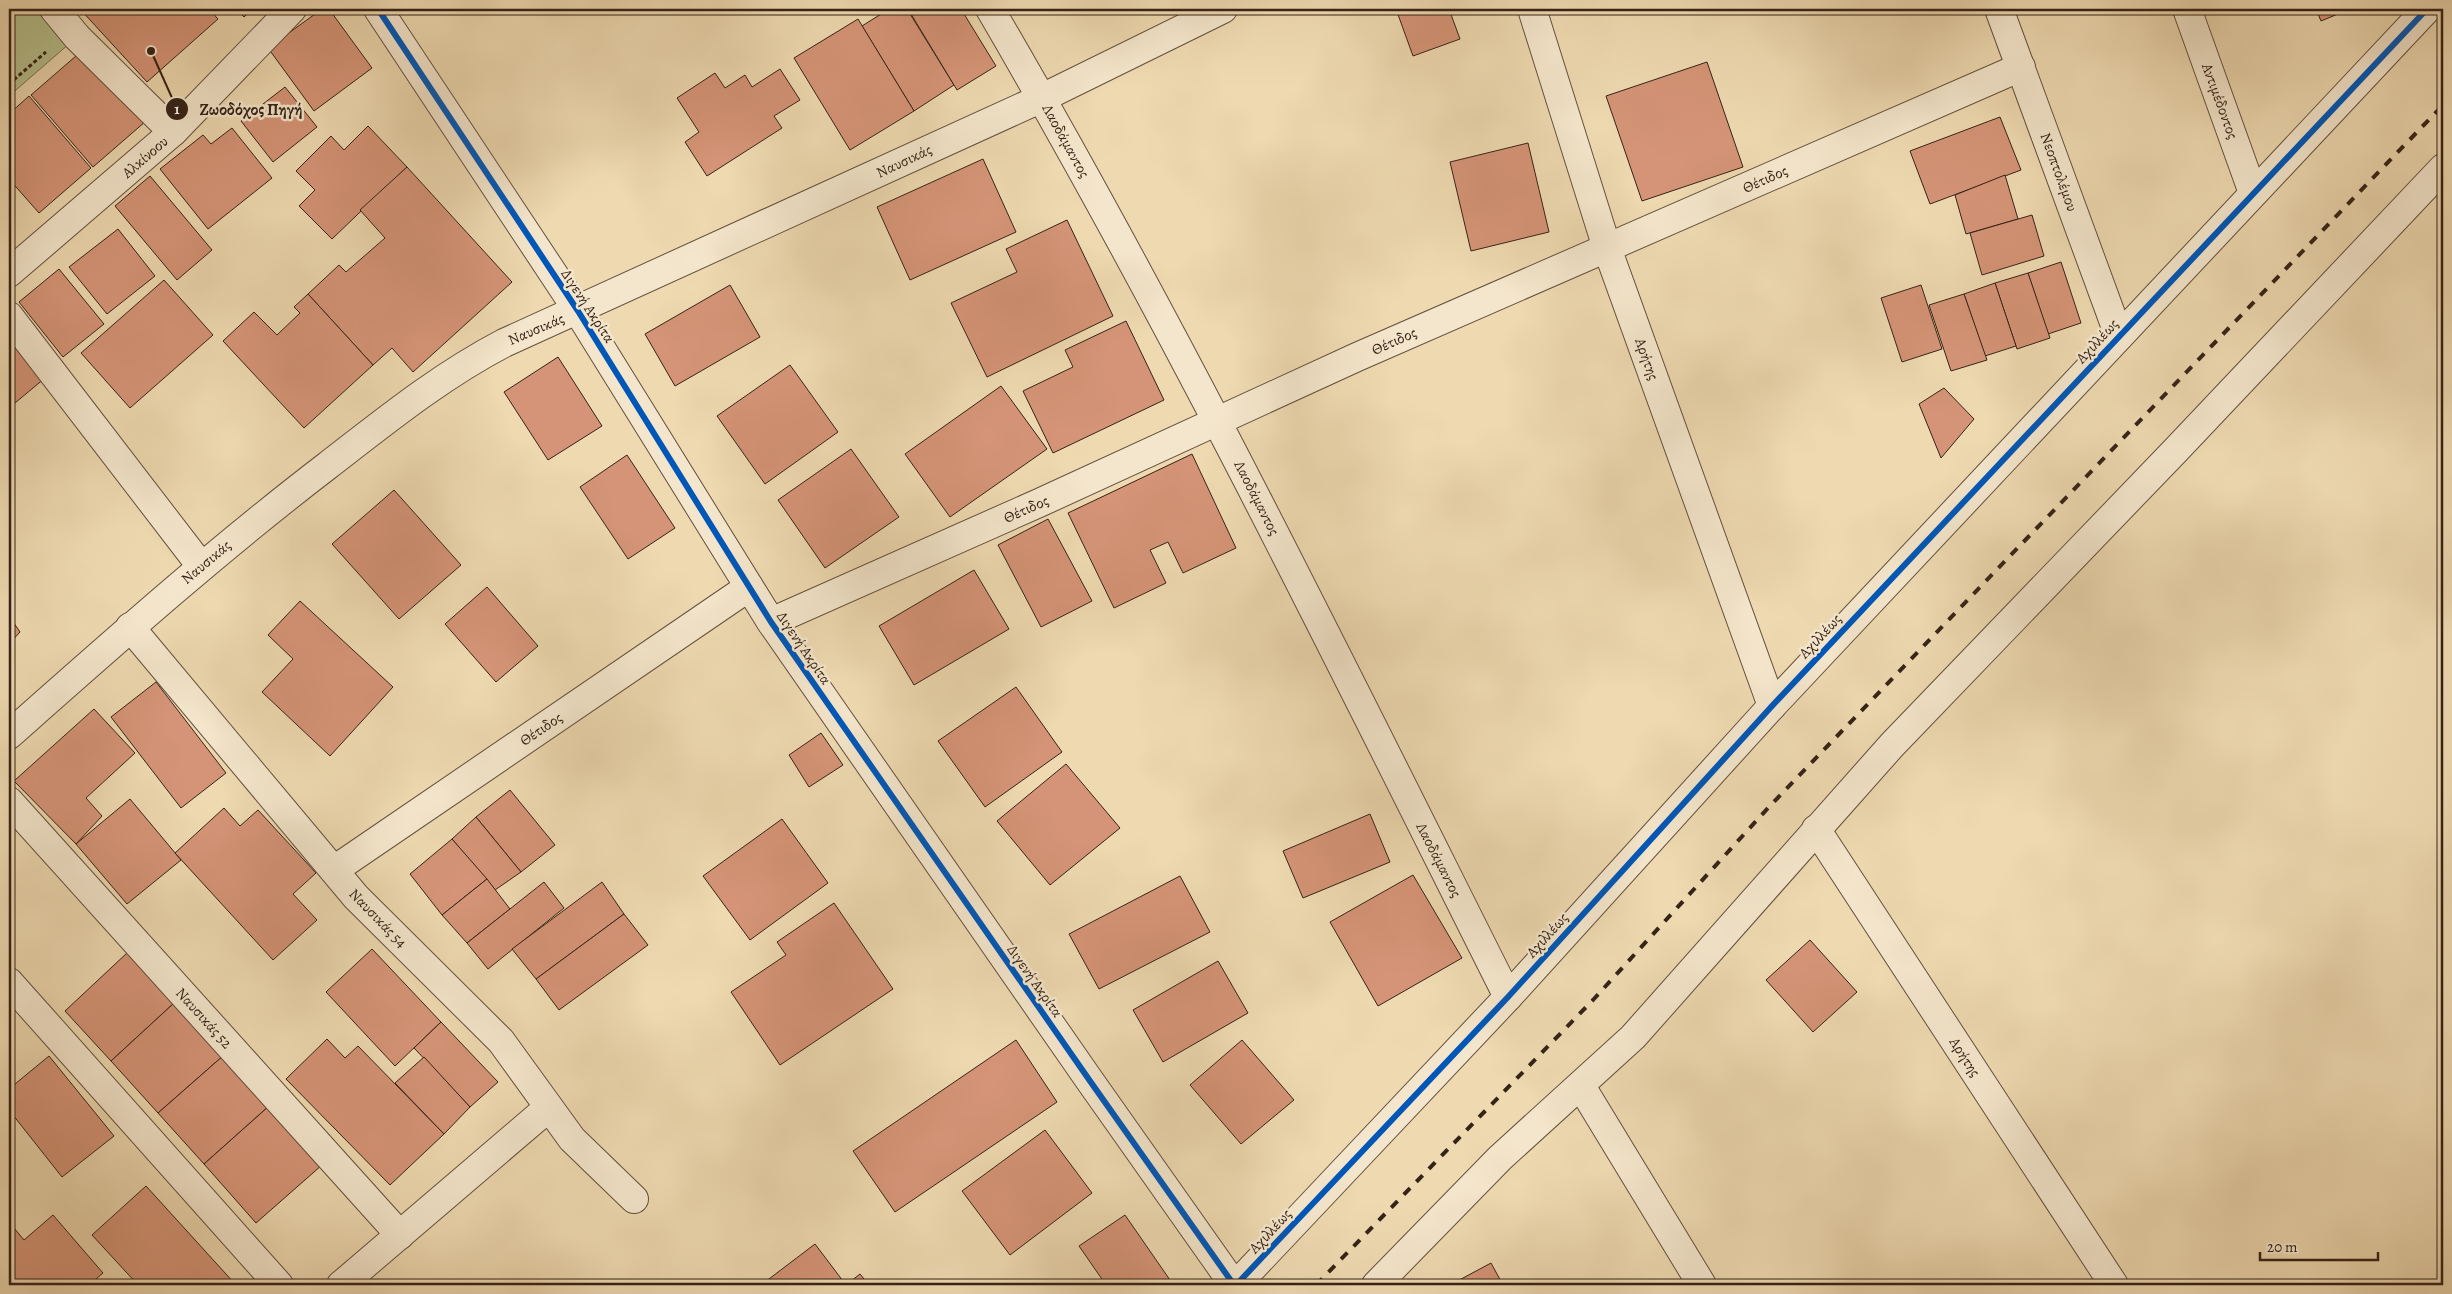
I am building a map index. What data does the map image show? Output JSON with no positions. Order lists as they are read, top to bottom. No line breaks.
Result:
{"streets":{"street":["Αντιμέδοντος","Λαοδάμαντος","Αλκίνοου","Ναυσικάς","Νεοπτολέμου","Θέτιδος","Διγενή Ακρίτα","Αχιλλέως","Αρήτης","Ναυσικάς 54","Ναυσικάς 52"]},"crossings":[["Αντιμέδοντος","Αχιλλέως"],["Λαοδάμαντος","Ναυσικάς"],["Λαοδάμαντος","Θέτιδος"],["Λαοδάμαντος","Αχιλλέως"],["Ναυσικάς","Διγενή Ακρίτα"],["Ναυσικάς","Ναυσικάς 54"],["Νεοπτολέμου","Θέτιδος"],["Νεοπτολέμου","Αχιλλέως"],["Θέτιδος","Διγενή Ακρίτα"],["Θέτιδος","Αρήτης"],["Θέτιδος","Ναυσικάς 54"],["Διγενή Ακρίτα","Αχιλλέως"],["Αχιλλέως","Αρήτης"]],"places":["Ζωοδόχος Πηγή"],"scale_bar":"20 m"}
